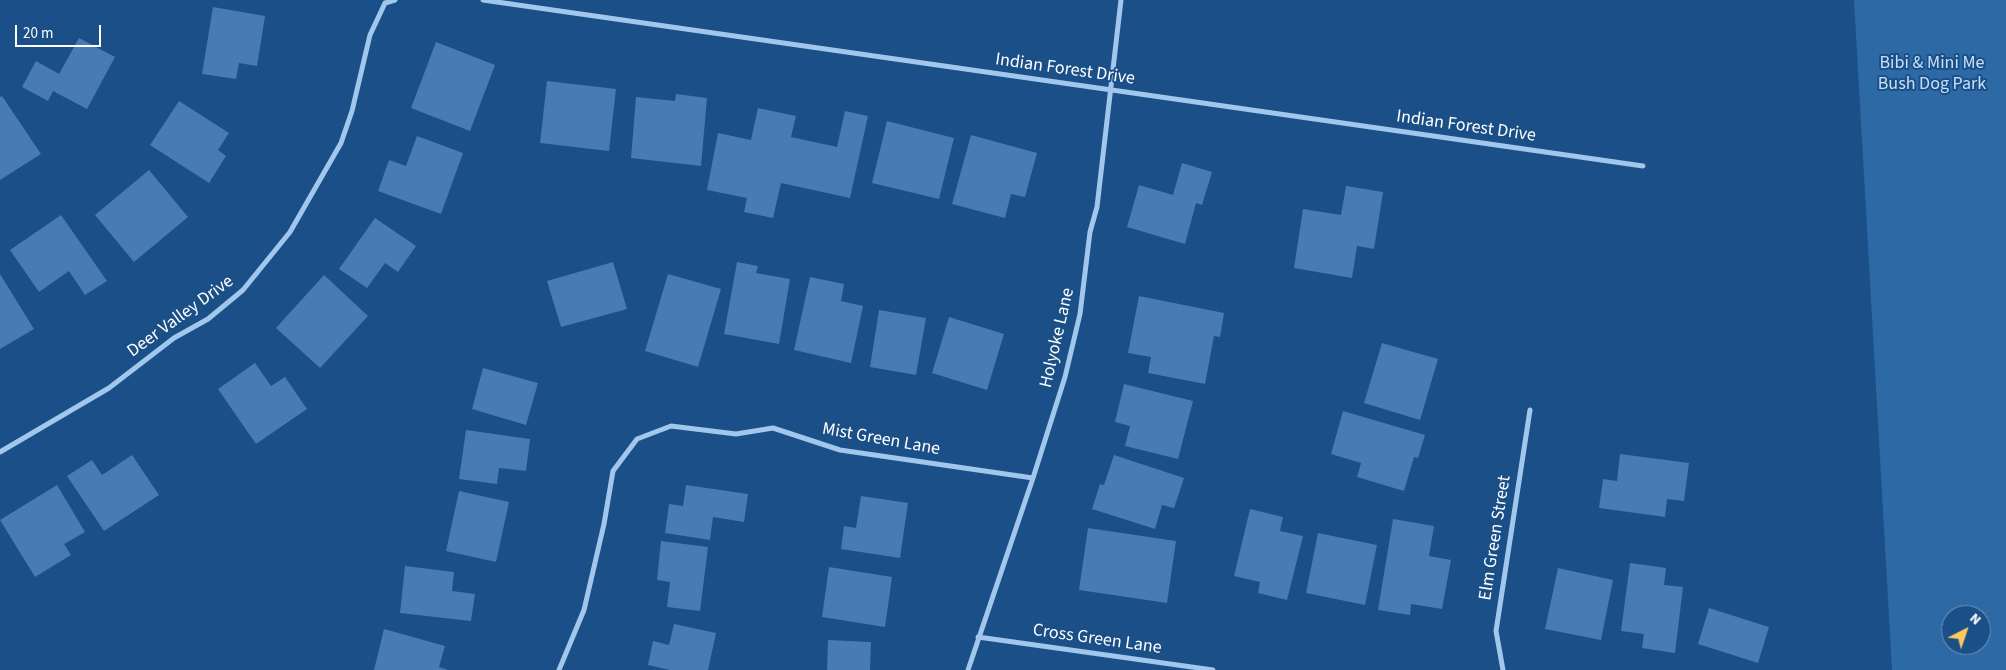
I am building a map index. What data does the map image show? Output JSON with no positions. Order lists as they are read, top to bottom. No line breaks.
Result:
{"streets":{"street":["Indian Forest Drive","Deer Valley Drive","Holyoke Lane","Mist Green Lane","Elm Green Street","Cross Green Lane"]},"crossings":[["Indian Forest Drive","Holyoke Lane"],["Holyoke Lane","Mist Green Lane"],["Holyoke Lane","Cross Green Lane"]],"parks":["Bibi & Mini Me Bush Dog Park"],"scale_bar":"20 m","north":"top right"}
